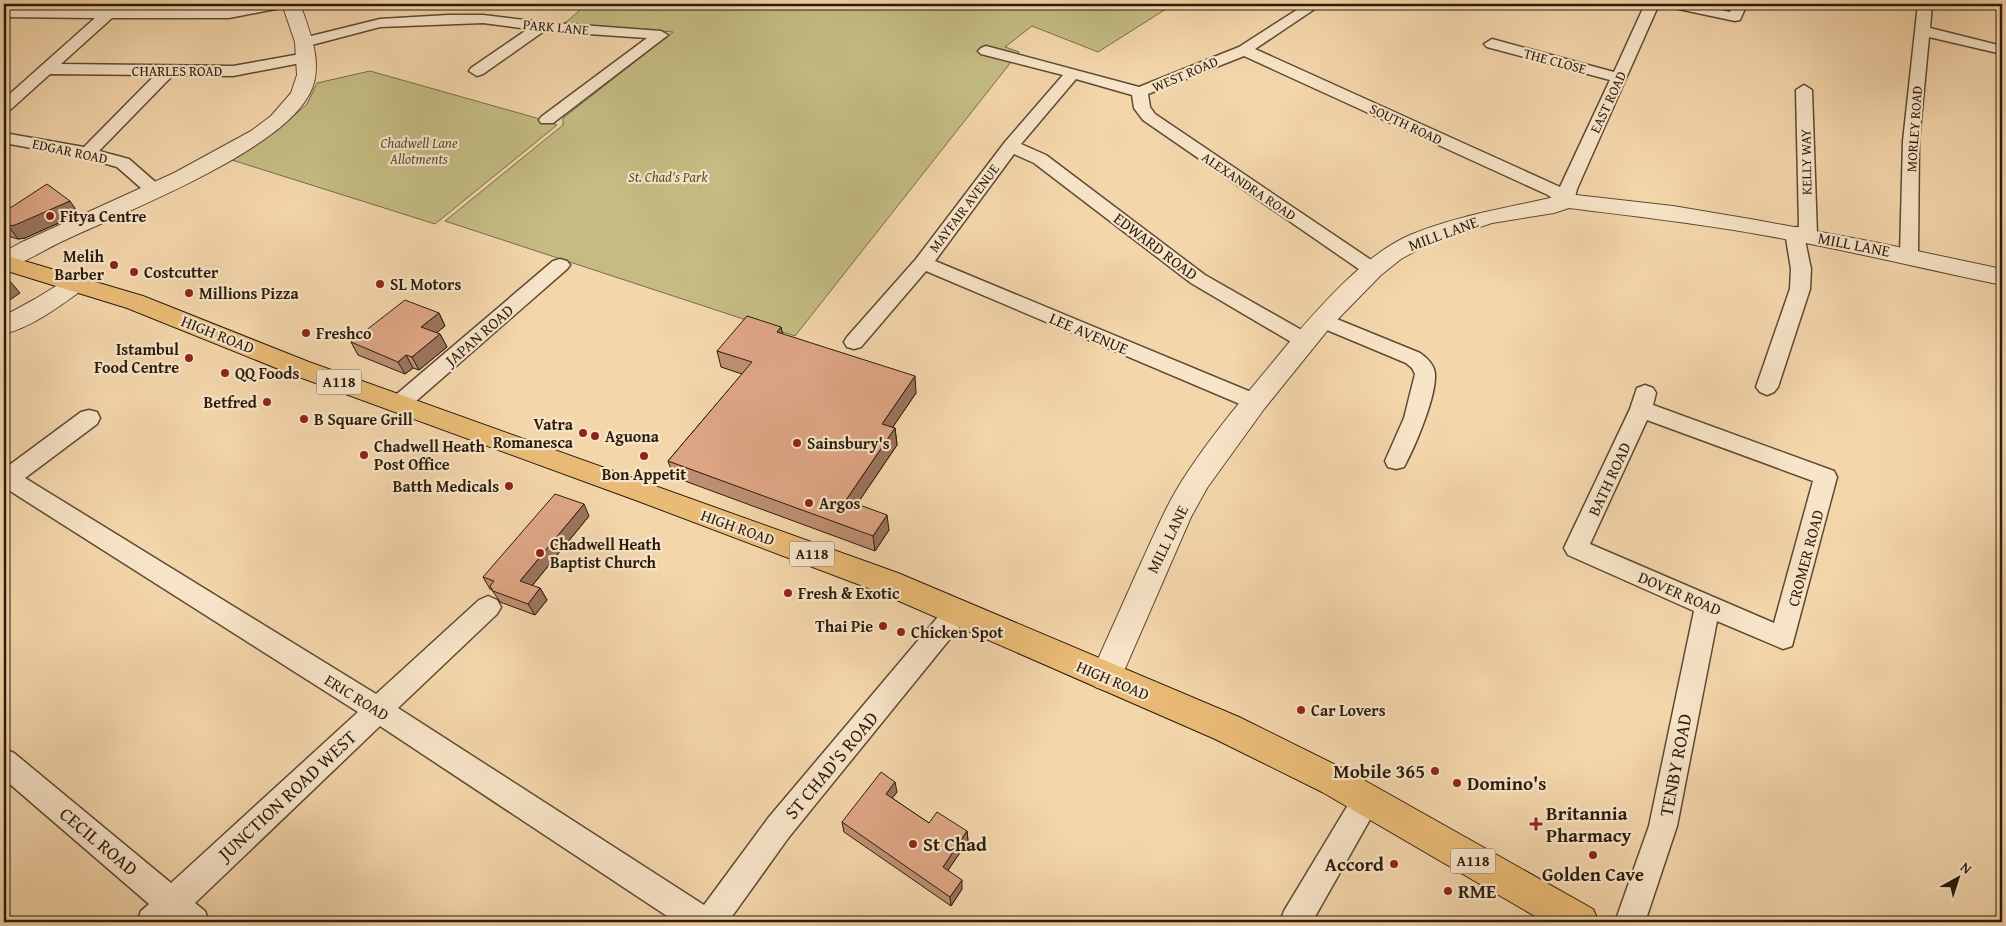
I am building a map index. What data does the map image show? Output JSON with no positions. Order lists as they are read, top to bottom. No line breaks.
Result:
{"streets":{"main road":["HIGH ROAD","A118"],"street":["PARK LANE","THE CLOSE","CHARLES ROAD","WEST ROAD","EAST ROAD","SOUTH ROAD","MORLEY ROAD","EDGAR ROAD","KELLY WAY","ALEXANDRA ROAD","MAYFAIR AVENUE","MILL LANE","EDWARD ROAD","LEE AVENUE","JAPAN ROAD","BATH ROAD","CROMER ROAD","DOVER ROAD","ERIC ROAD","ST CHAD'S ROAD","TENBY ROAD","JUNCTION ROAD WEST","CECIL ROAD"]},"crossings":[["PARK LANE","CHARLES ROAD"],["THE CLOSE","EAST ROAD"],["WEST ROAD","SOUTH ROAD"],["WEST ROAD","ALEXANDRA ROAD"],["WEST ROAD","MAYFAIR AVENUE"],["EAST ROAD","SOUTH ROAD"],["EAST ROAD","MILL LANE"],["SOUTH ROAD","MILL LANE"],["MORLEY ROAD","MILL LANE"],["KELLY WAY","MILL LANE"],["ALEXANDRA ROAD","MILL LANE"],["MAYFAIR AVENUE","EDWARD ROAD"],["MAYFAIR AVENUE","LEE AVENUE"],["MILL LANE","EDWARD ROAD"],["MILL LANE","LEE AVENUE"],["MILL LANE","HIGH ROAD"],["HIGH ROAD","JAPAN ROAD"],["HIGH ROAD","ST CHAD'S ROAD"],["BATH ROAD","CROMER ROAD"],["BATH ROAD","DOVER ROAD"],["CROMER ROAD","DOVER ROAD"],["DOVER ROAD","TENBY ROAD"],["ERIC ROAD","JUNCTION ROAD WEST"],["JUNCTION ROAD WEST","CECIL ROAD"]],"parks":["Chadwell Lane Allotments","St. Chad's Park"],"places":{"other":["Fitya Centre","Melih Barber","Costcutter","SL Motors","Millions Pizza","Freshco","Istambul Food Centre","QQ Foods","Betfred","B Square Grill","Vatra Romanesca","Aguona","Sainsbury's","Chadwell Heath Post Office","Bon Appetit","Batth Medicals","Argos","Chadwell Heath Baptist Church","Fresh & Exotic","Thai Pie","Chicken Spot","Car Lovers","Mobile 365","Domino's","St Chad","Golden Cave","Accord","RME"],"health":["Britannia Pharmacy"]},"north":"top right"}
